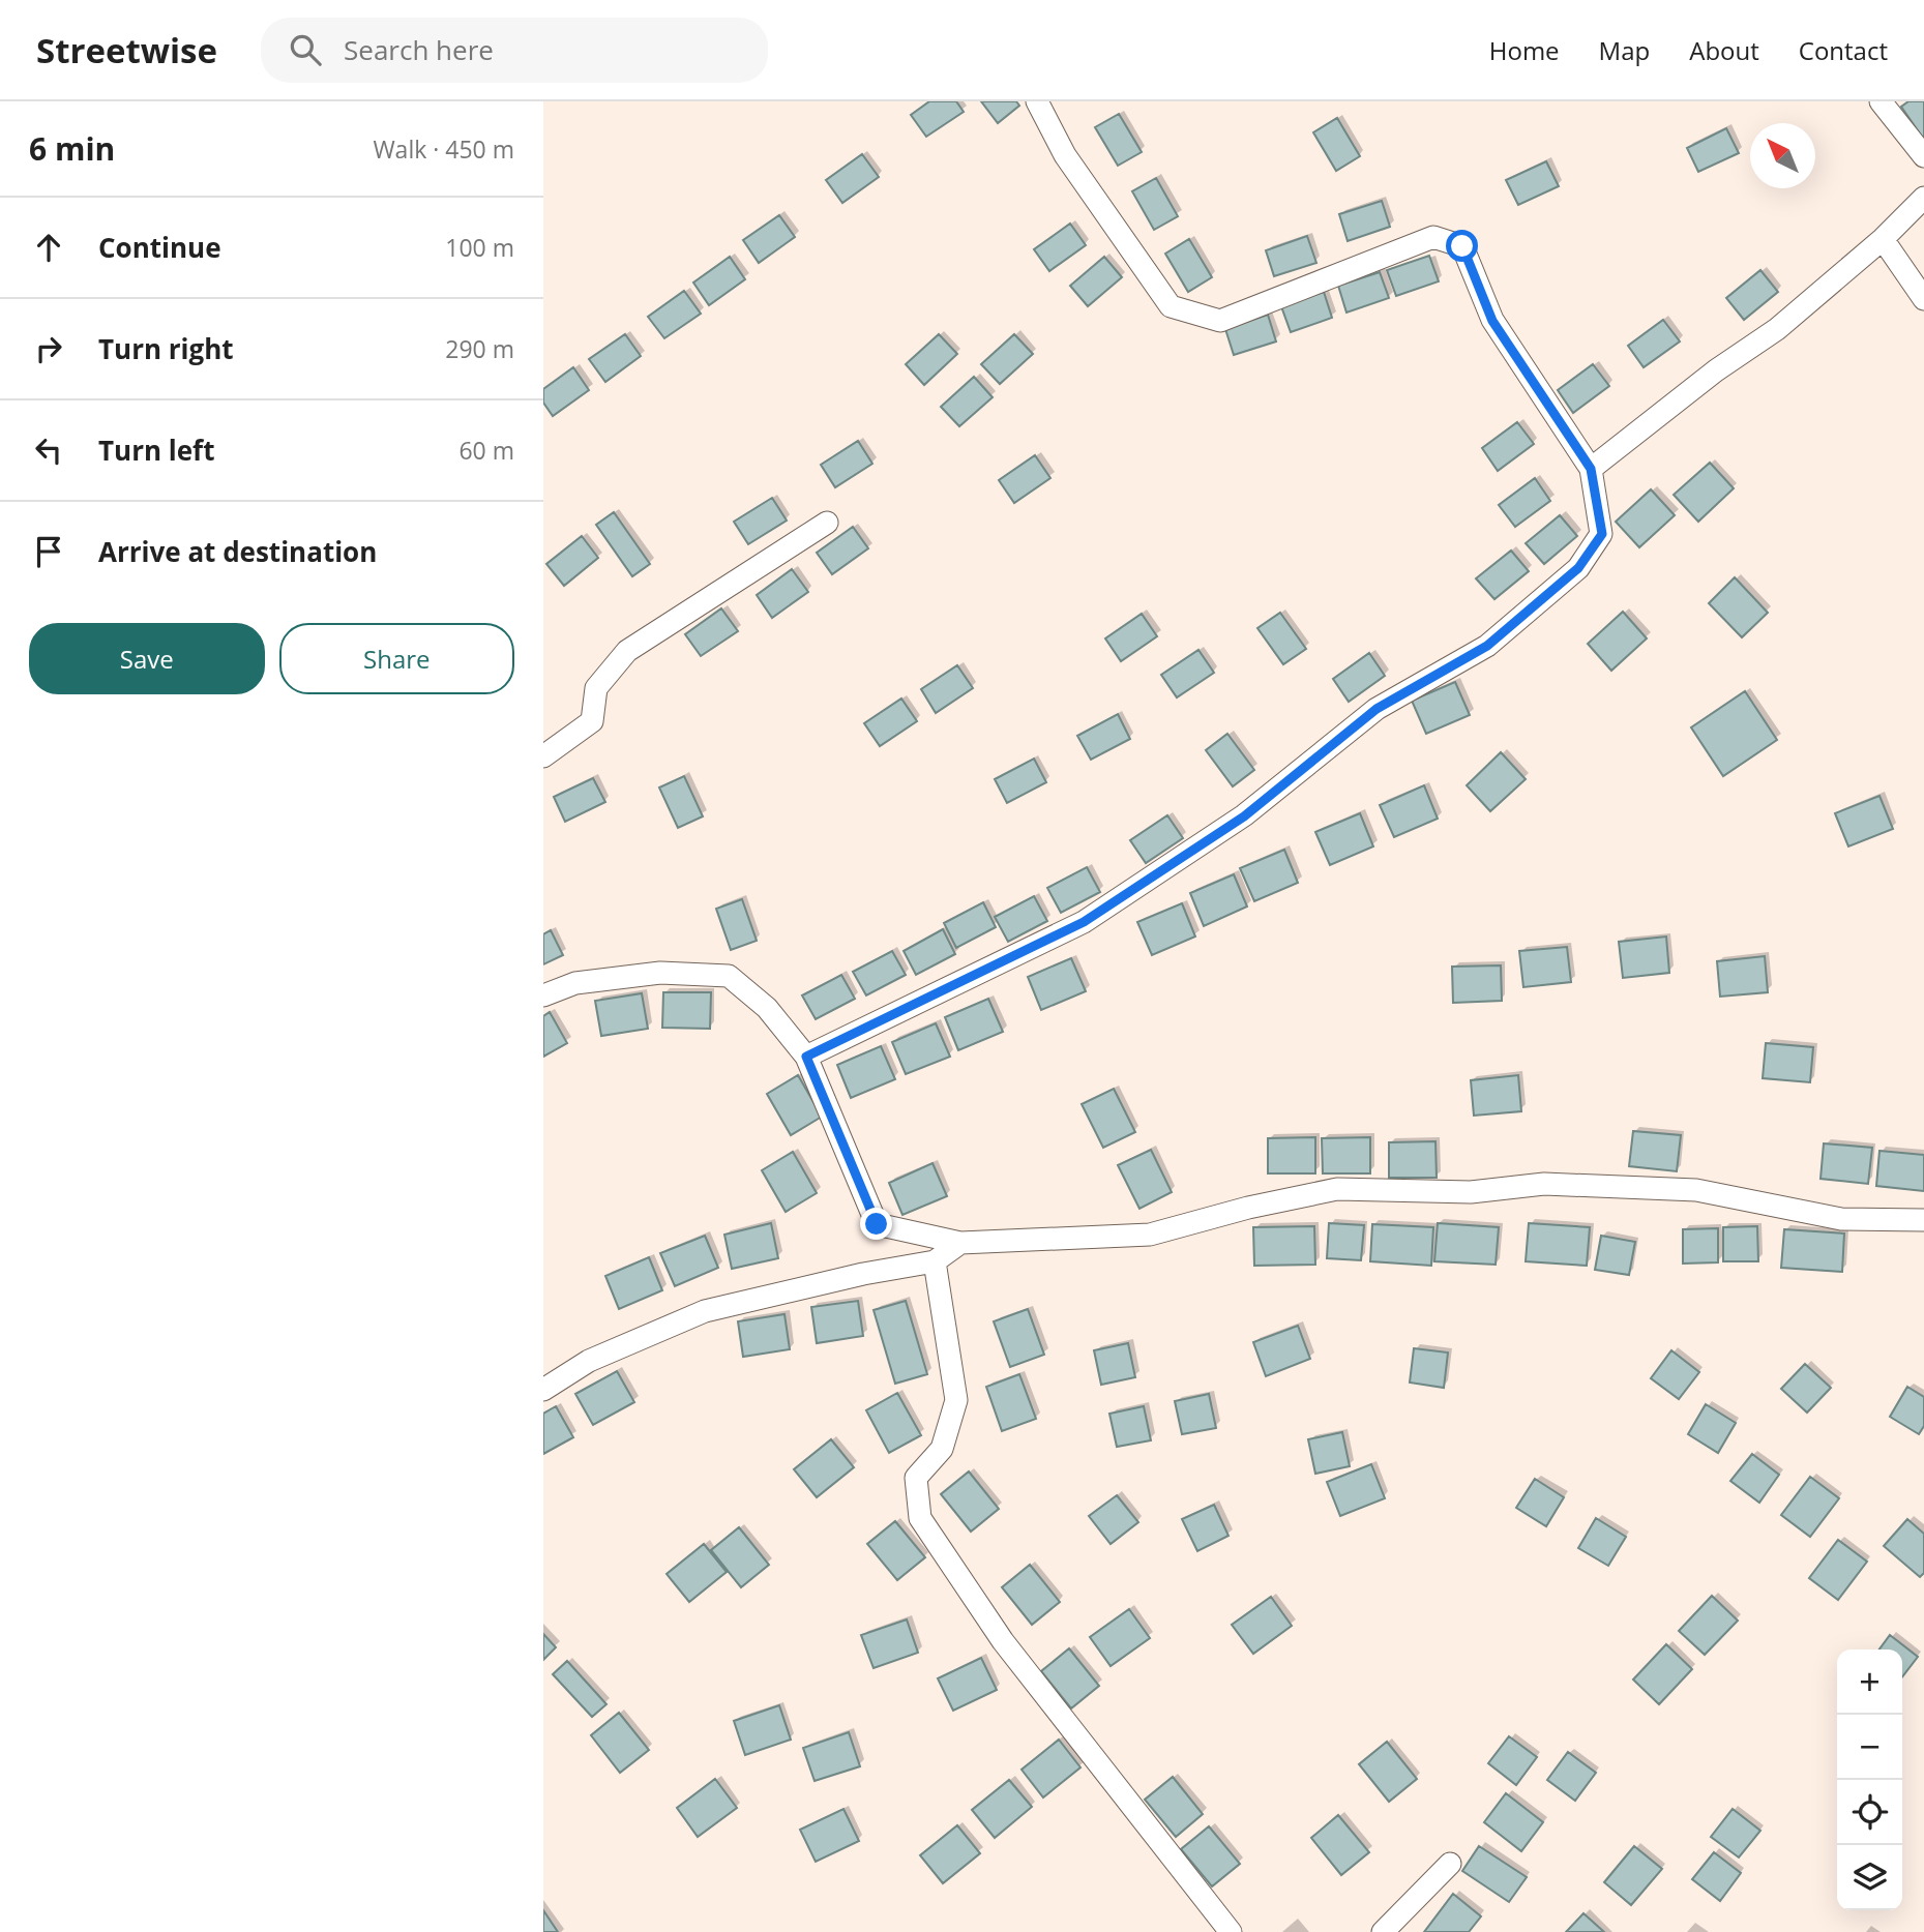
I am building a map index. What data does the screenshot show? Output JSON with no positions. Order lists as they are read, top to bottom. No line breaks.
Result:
{"north":"top left","page":{"header":"Streetwise","search":"Search here","nav":["Home","Map","About","Contact"],"heading":["6 min","Walk · 450 m"],"list":[["Continue","100 m"],["Turn right","290 m"],["Turn left","60 m"],"Arrive at destination"],"buttons":["Save","Share"],"map_buttons":["+","−"]}}
